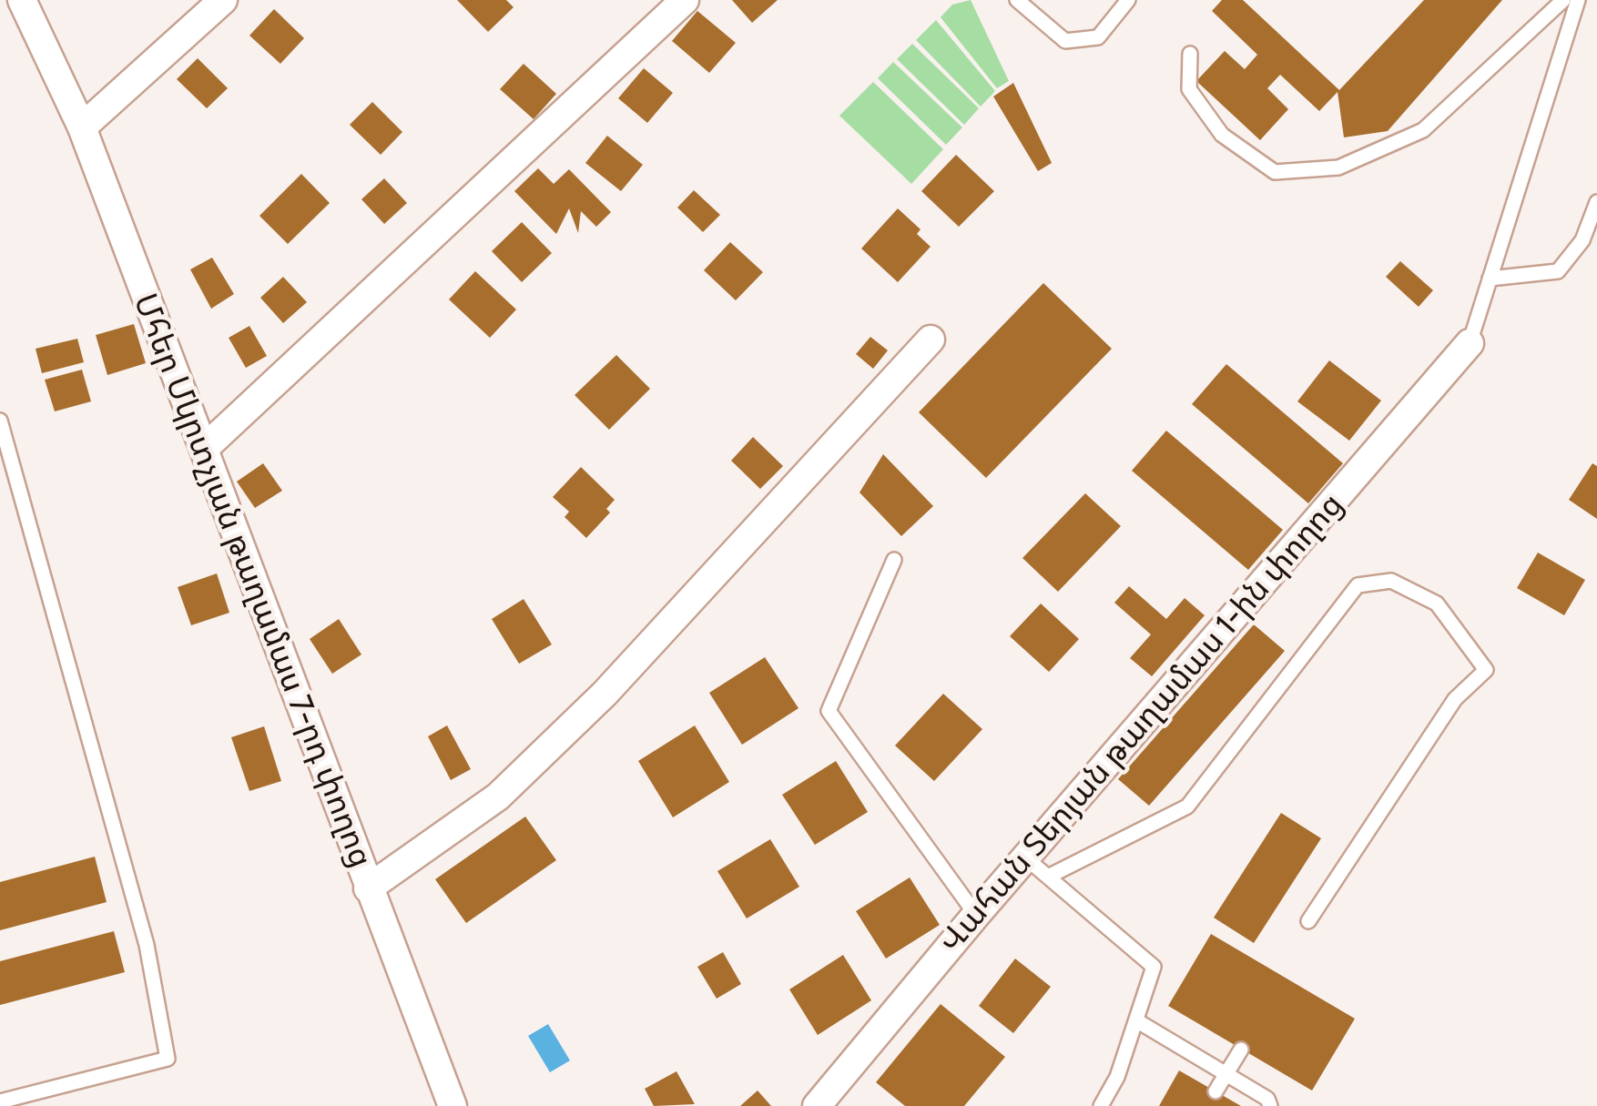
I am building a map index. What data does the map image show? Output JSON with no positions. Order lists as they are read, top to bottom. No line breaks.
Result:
{"streets":{"street":["Մհեր Մկրտչյան թաղամաս 7-րդ փողոց","Վահան Տերյան թաղամաս 1-ին փողոց"]}}
